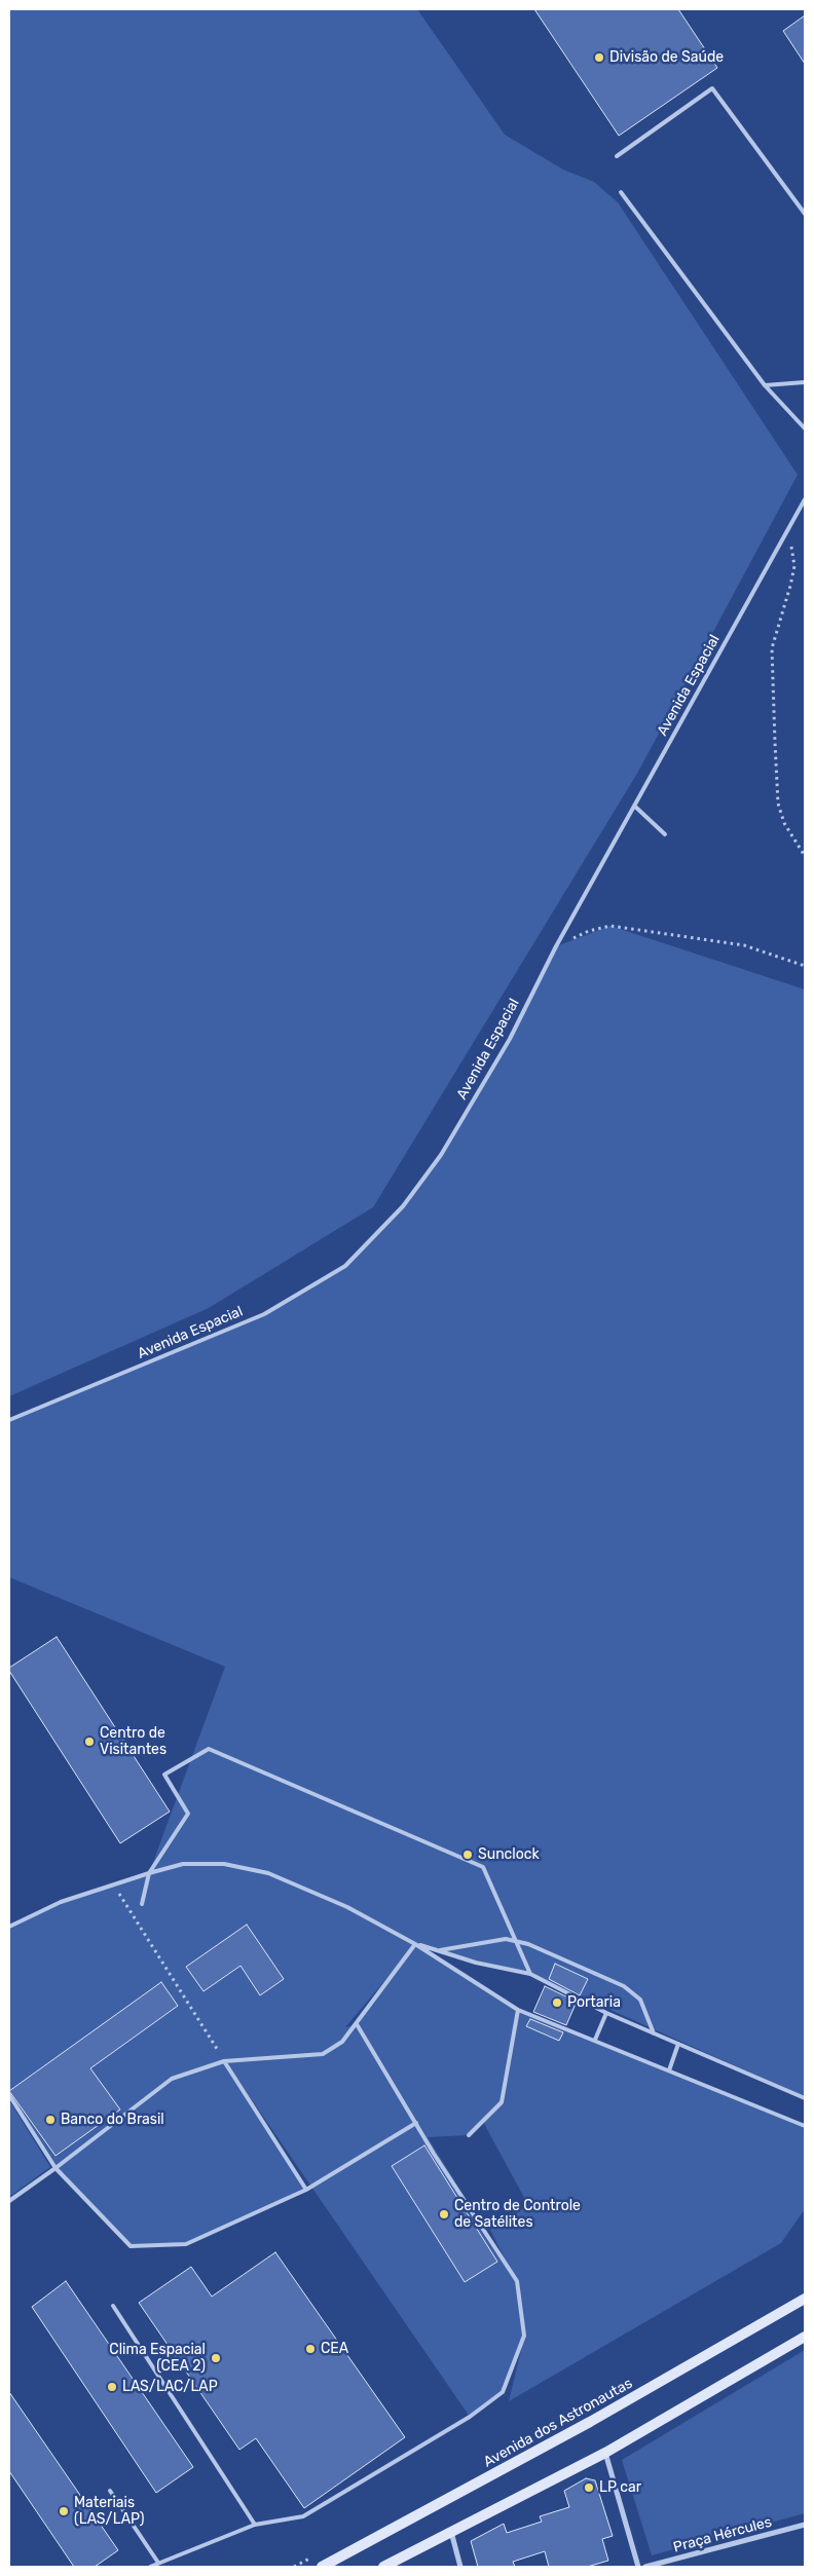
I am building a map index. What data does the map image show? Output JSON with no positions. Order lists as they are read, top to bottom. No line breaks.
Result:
{"streets":{"main road":["Avenida dos Astronautas"],"street":["Praça Hércules"],"lane":["Avenida Espacial"]},"places":["Divisão de Saúde","Centro de Visitantes","Sunclock","Portaria","Banco do Brasil","Centro de Controle de Satélites","CEA","Clima Espacial (CEA 2)","LAS/LAC/LAP","LP car","Materiais (LAS/LAP)"]}
